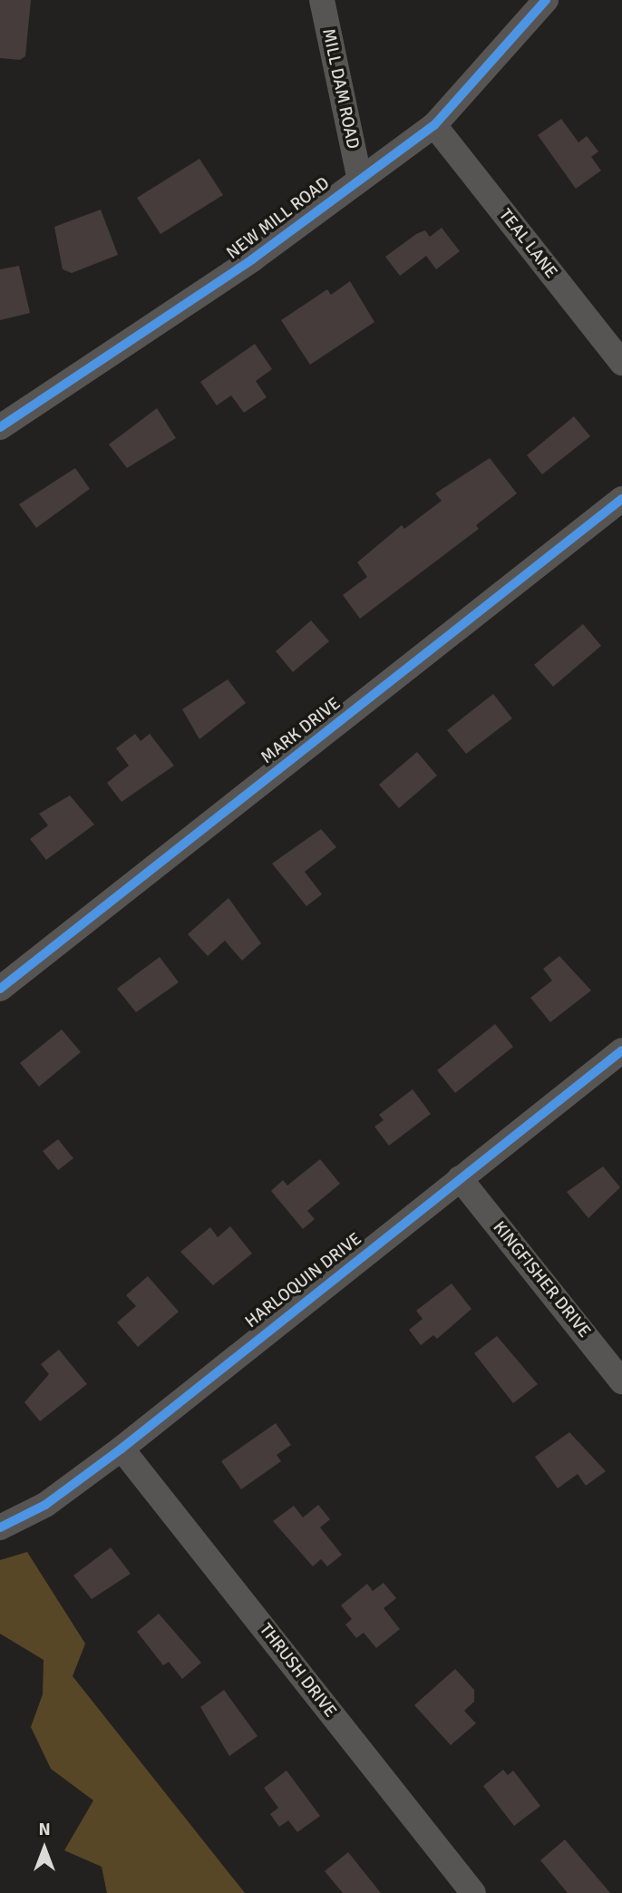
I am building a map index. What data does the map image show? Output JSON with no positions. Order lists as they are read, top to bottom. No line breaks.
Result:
{"streets":{"street":["MILL DAM ROAD","NEW MILL ROAD","TEAL LANE","MARK DRIVE","KINGFISHER DRIVE","HARLOQUIN DRIVE","THRUSH DRIVE"]},"crossings":[["MILL DAM ROAD","NEW MILL ROAD"],["NEW MILL ROAD","TEAL LANE"],["KINGFISHER DRIVE","HARLOQUIN DRIVE"],["HARLOQUIN DRIVE","THRUSH DRIVE"]],"north":"top"}
